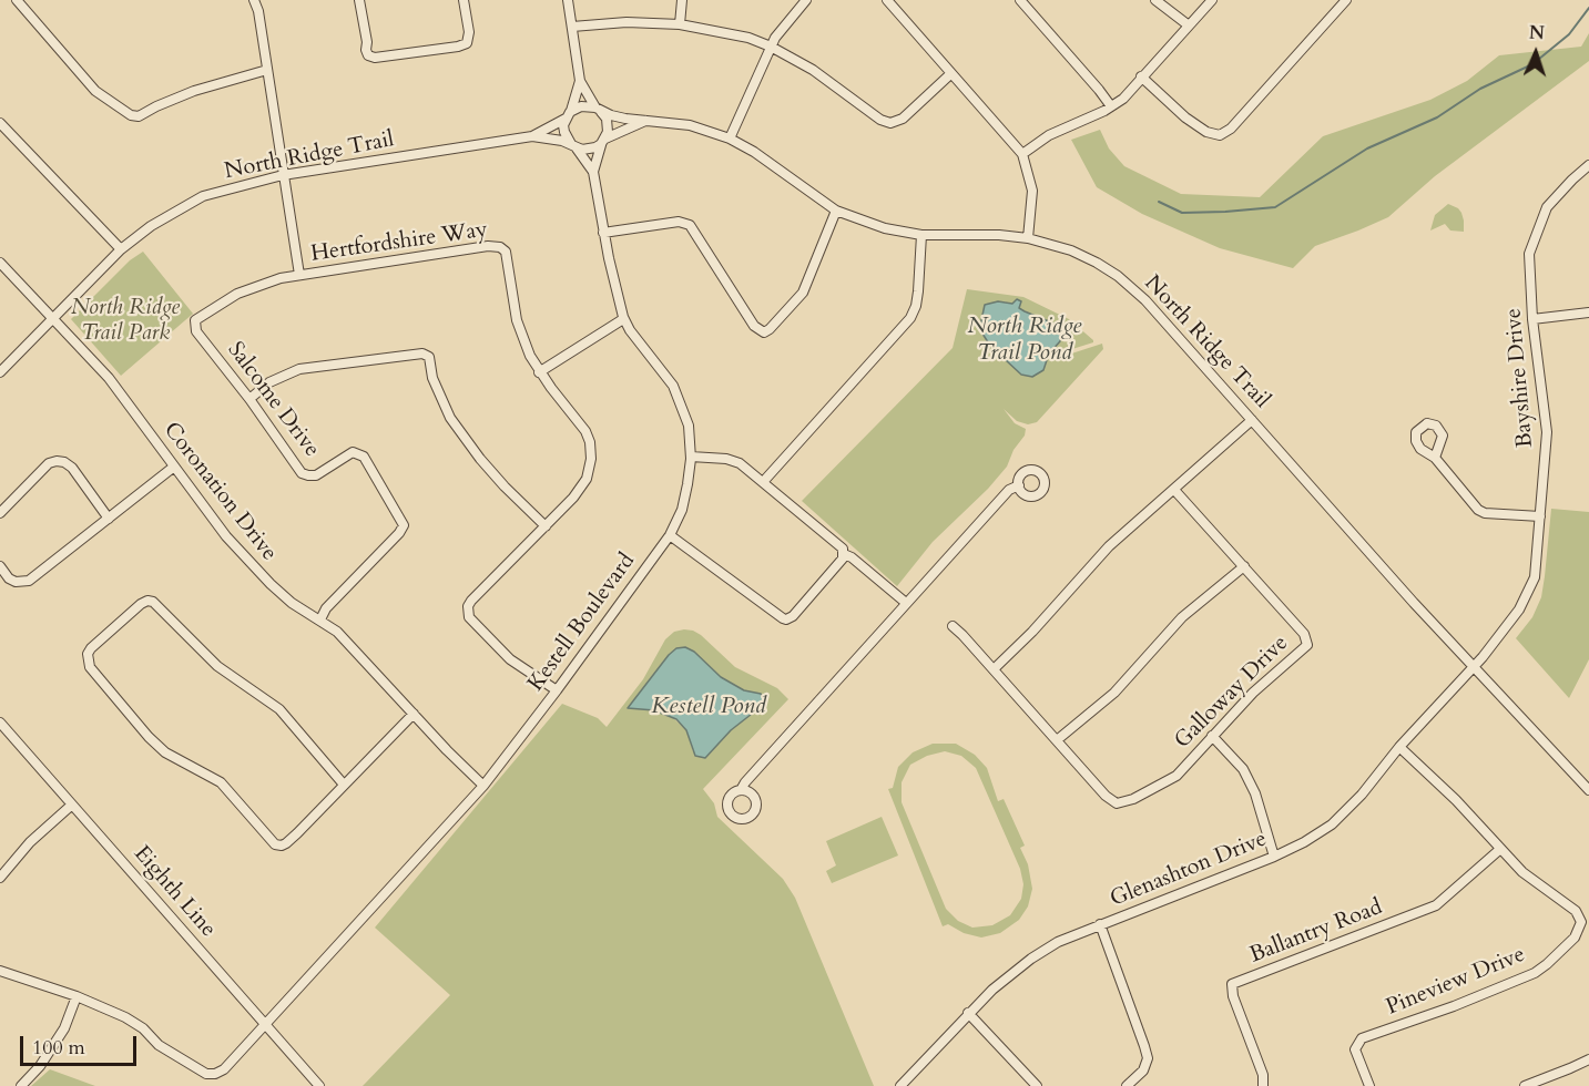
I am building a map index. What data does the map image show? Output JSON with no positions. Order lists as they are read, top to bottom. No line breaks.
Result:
{"streets":{"street":["North Ridge Trail","Hertfordshire Way","Bayshire Drive","Salcome Drive","Coronation Drive","Kestell Boulevard","Galloway Drive","Glenashton Drive","Eighth Line","Ballantry Road","Pineview Drive"]},"crossings":[["North Ridge Trail","Bayshire Drive"],["North Ridge Trail","Coronation Drive"],["North Ridge Trail","Kestell Boulevard"],["North Ridge Trail","Glenashton Drive"],["Hertfordshire Way","Salcome Drive"],["Hertfordshire Way","Kestell Boulevard"],["Bayshire Drive","Glenashton Drive"],["Salcome Drive","Coronation Drive"],["Coronation Drive","Kestell Boulevard"],["Kestell Boulevard","Eighth Line"],["Glenashton Drive","Pineview Drive"],["Ballantry Road","Pineview Drive"]],"water":["North Ridge Trail Pond","Kestell Pond"],"parks":["North Ridge Trail Park"],"scale_bar":"100 m","north":"top"}
